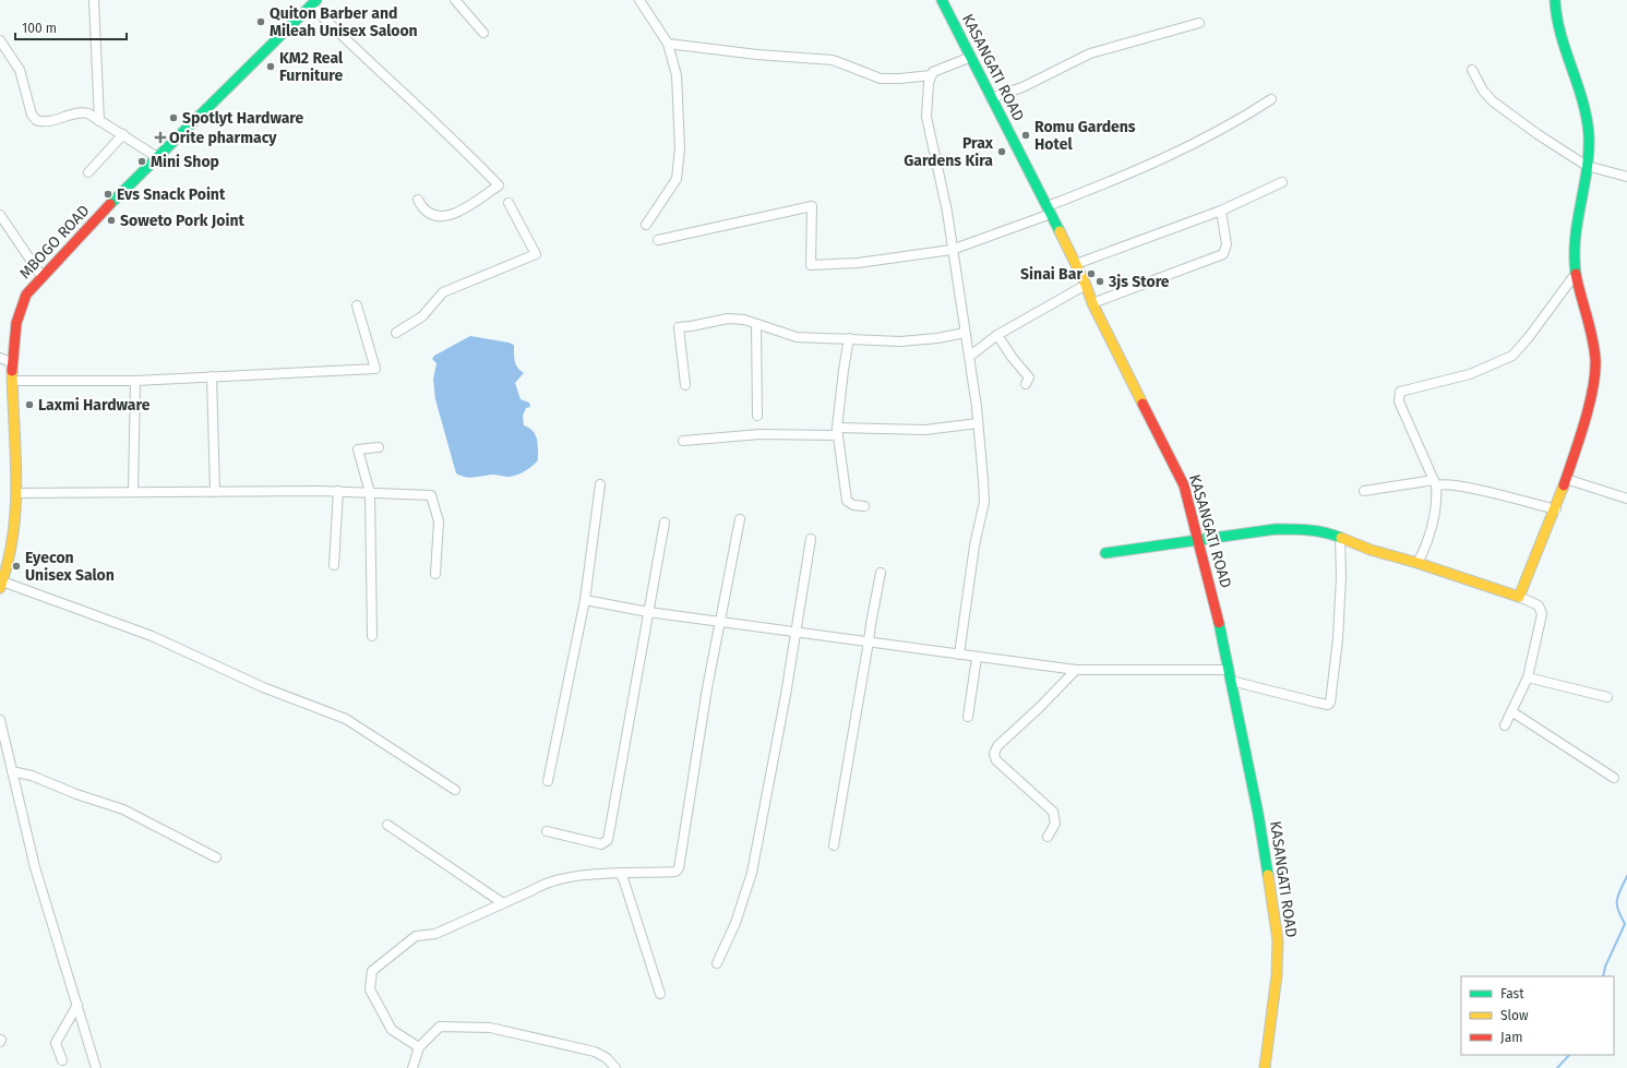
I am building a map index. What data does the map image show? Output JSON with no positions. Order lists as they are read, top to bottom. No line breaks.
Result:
{"streets":{"street":["KASANGATI ROAD","MBOGO ROAD"]},"places":{"other":["Quiton Barber and Mileah Unisex Saloon","KM2 Real Furniture","Spotlyt Hardware","Romu Gardens Hotel","Prax Gardens Kira","Mini Shop","Evs Snack Point","Soweto Pork Joint","Sinai Bar","3js Store","Laxmi Hardware","Eyecon Unisex Salon"],"health":["Orite pharmacy"]},"legend":["Fast","Slow","Jam"],"scale_bar":"100 m"}
